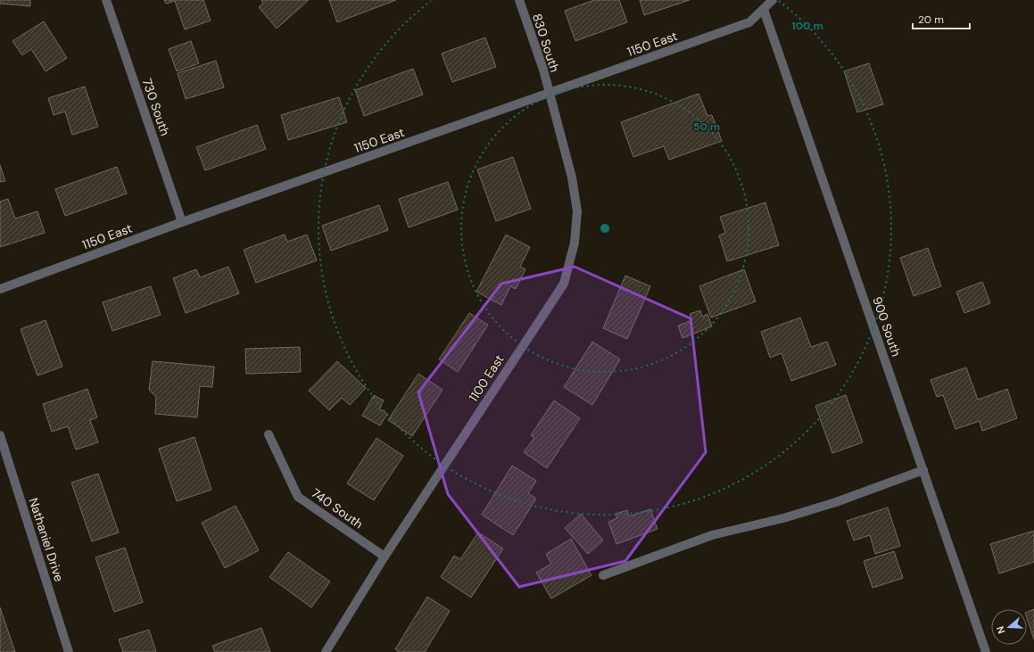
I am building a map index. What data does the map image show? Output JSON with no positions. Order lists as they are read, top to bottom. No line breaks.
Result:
{"streets":{"street":["830 South","1150 East","730 South","900 South","1100 East","740 South","Nathaniel Drive"]},"crossings":[["830 South","1150 East"],["830 South","1100 East"],["1150 East","730 South"],["1150 East","900 South"],["1150 East","1100 East"],["1100 East","740 South"]],"scale_bar":"20 m","north":"left","rings":["100 m","50 m"]}
